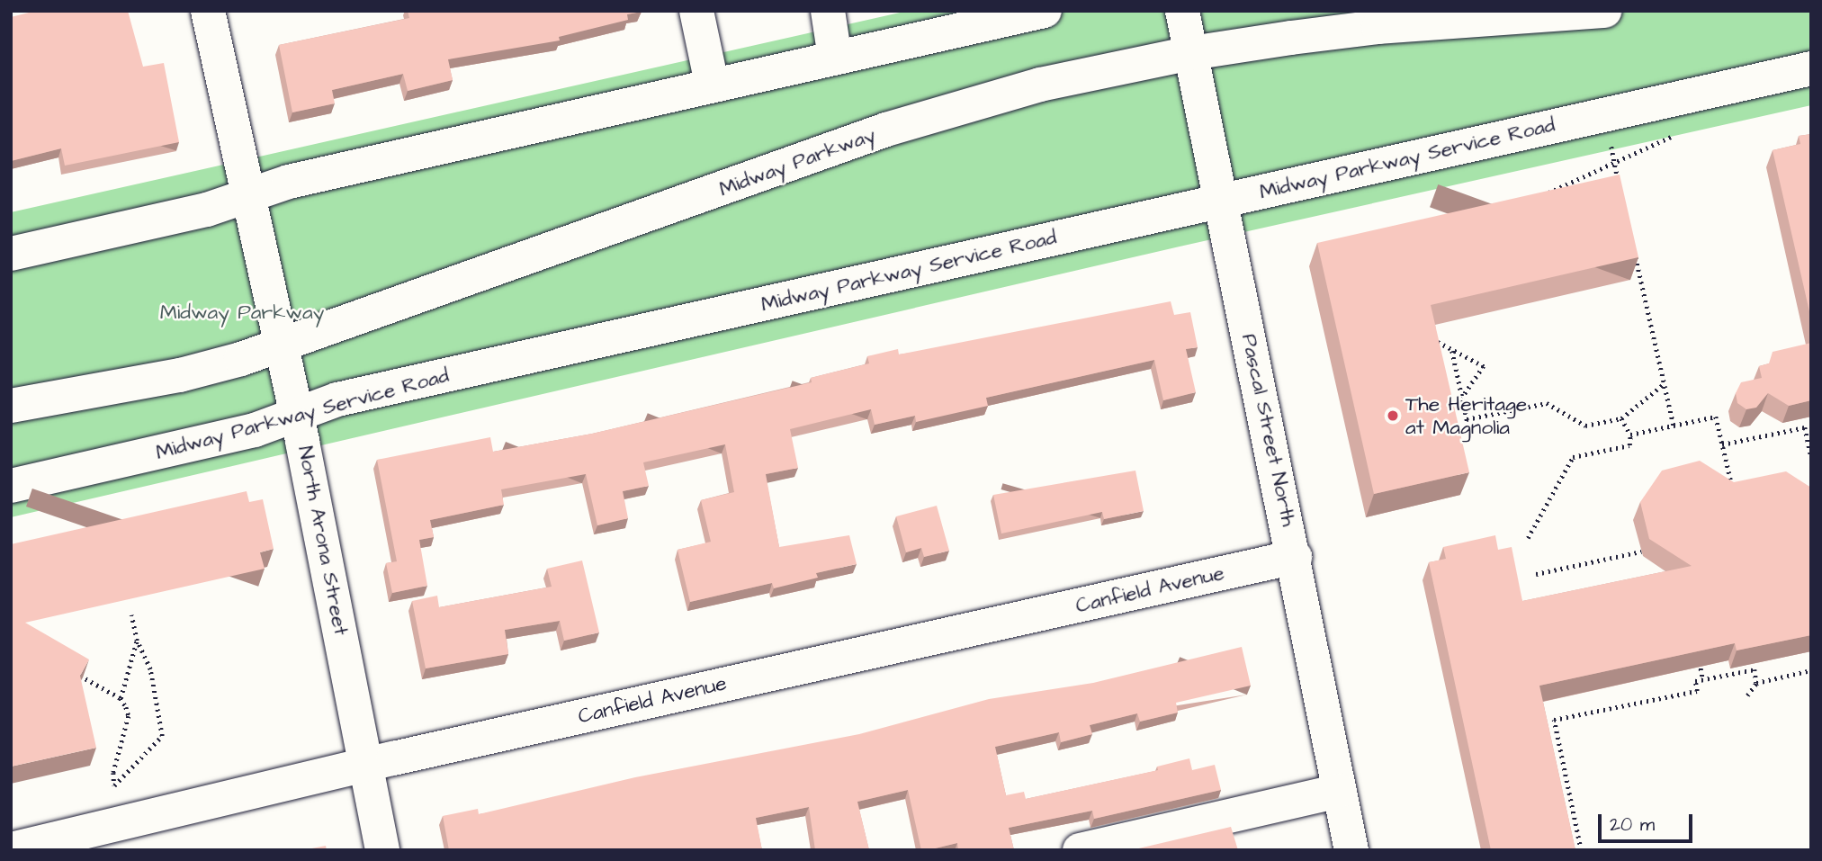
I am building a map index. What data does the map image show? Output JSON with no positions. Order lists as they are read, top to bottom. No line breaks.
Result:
{"streets":{"street":["Midway Parkway Service Road","Midway Parkway","Pascal Street North","North Arona Street","Canfield Avenue"]},"crossings":[["Midway Parkway Service Road","Pascal Street North"],["Midway Parkway Service Road","North Arona Street"],["Midway Parkway","Pascal Street North"],["Midway Parkway","North Arona Street"],["Pascal Street North","Canfield Avenue"],["North Arona Street","Canfield Avenue"]],"parks":["Midway Parkway"],"places":["The Heritage at Magnolia"],"scale_bar":"20 m"}
